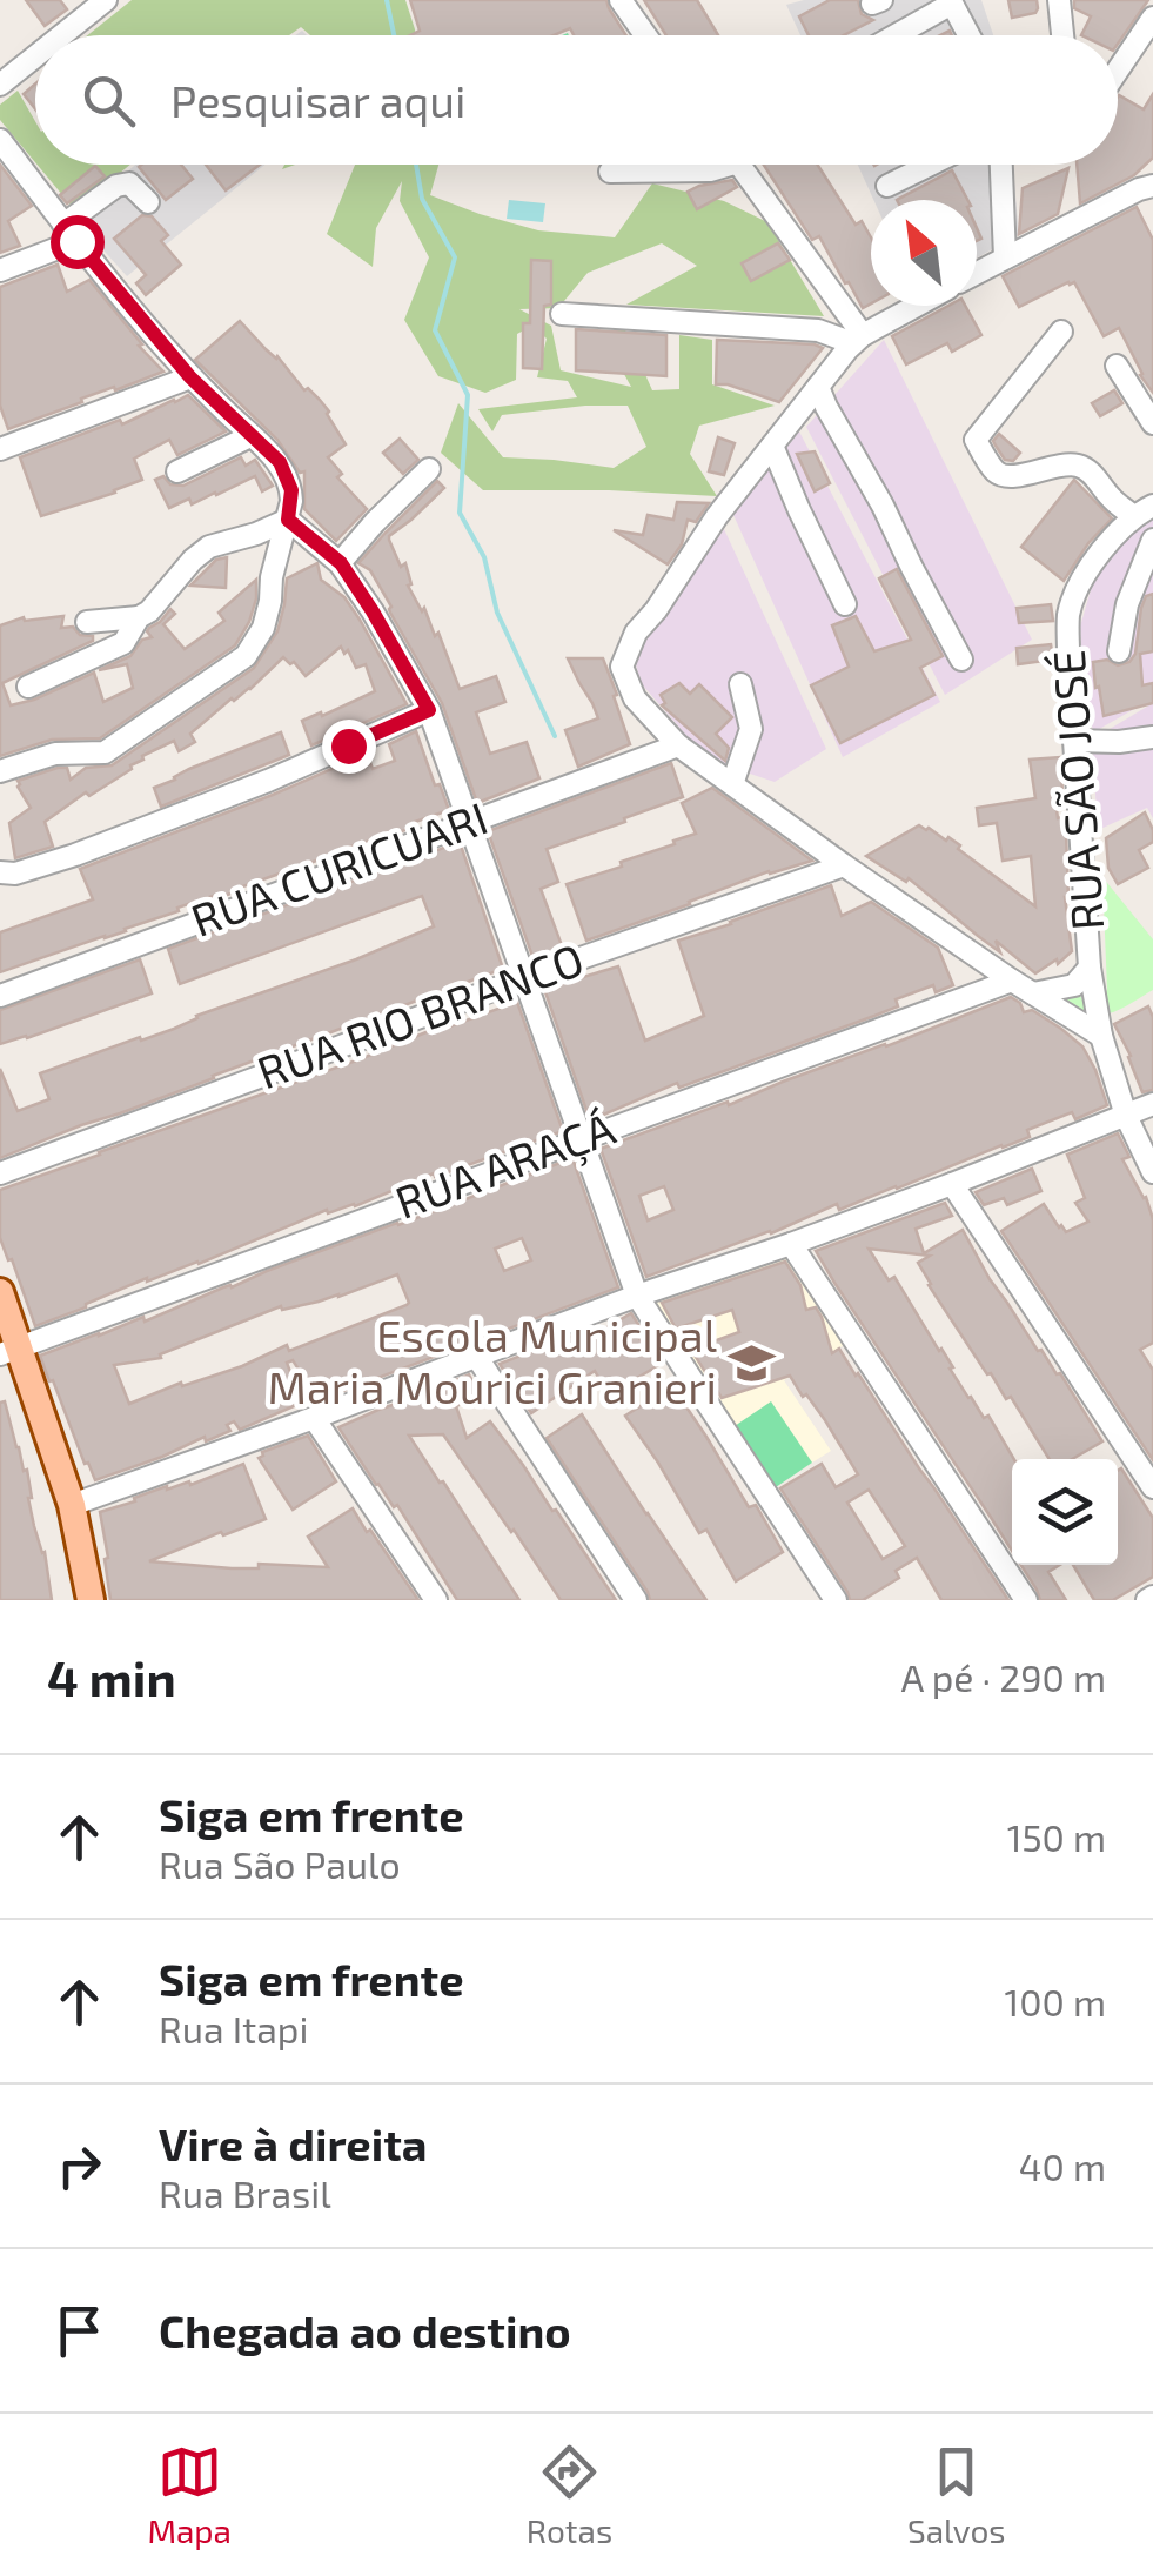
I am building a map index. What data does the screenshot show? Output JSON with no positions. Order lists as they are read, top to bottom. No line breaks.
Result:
{"streets":{"street":["RUA SÃO JOSÉ","RUA CURICUARI","RUA RIO BRANCO","RUA ARAÇÁ"]},"places":{"school or university":["Escola Municipal Maria Mourici Granieri"]},"north":"top left","page":{"search":"Pesquisar aqui","heading":["4 min","A pé · 290 m"],"list":[["Siga em frente","Rua São Paulo","150 m"],["Siga em frente","Rua Itapi","100 m"],["Vire à direita","Rua Brasil","40 m"],"Chegada ao destino"],"nav":["Mapa","Rotas","Salvos"]}}
